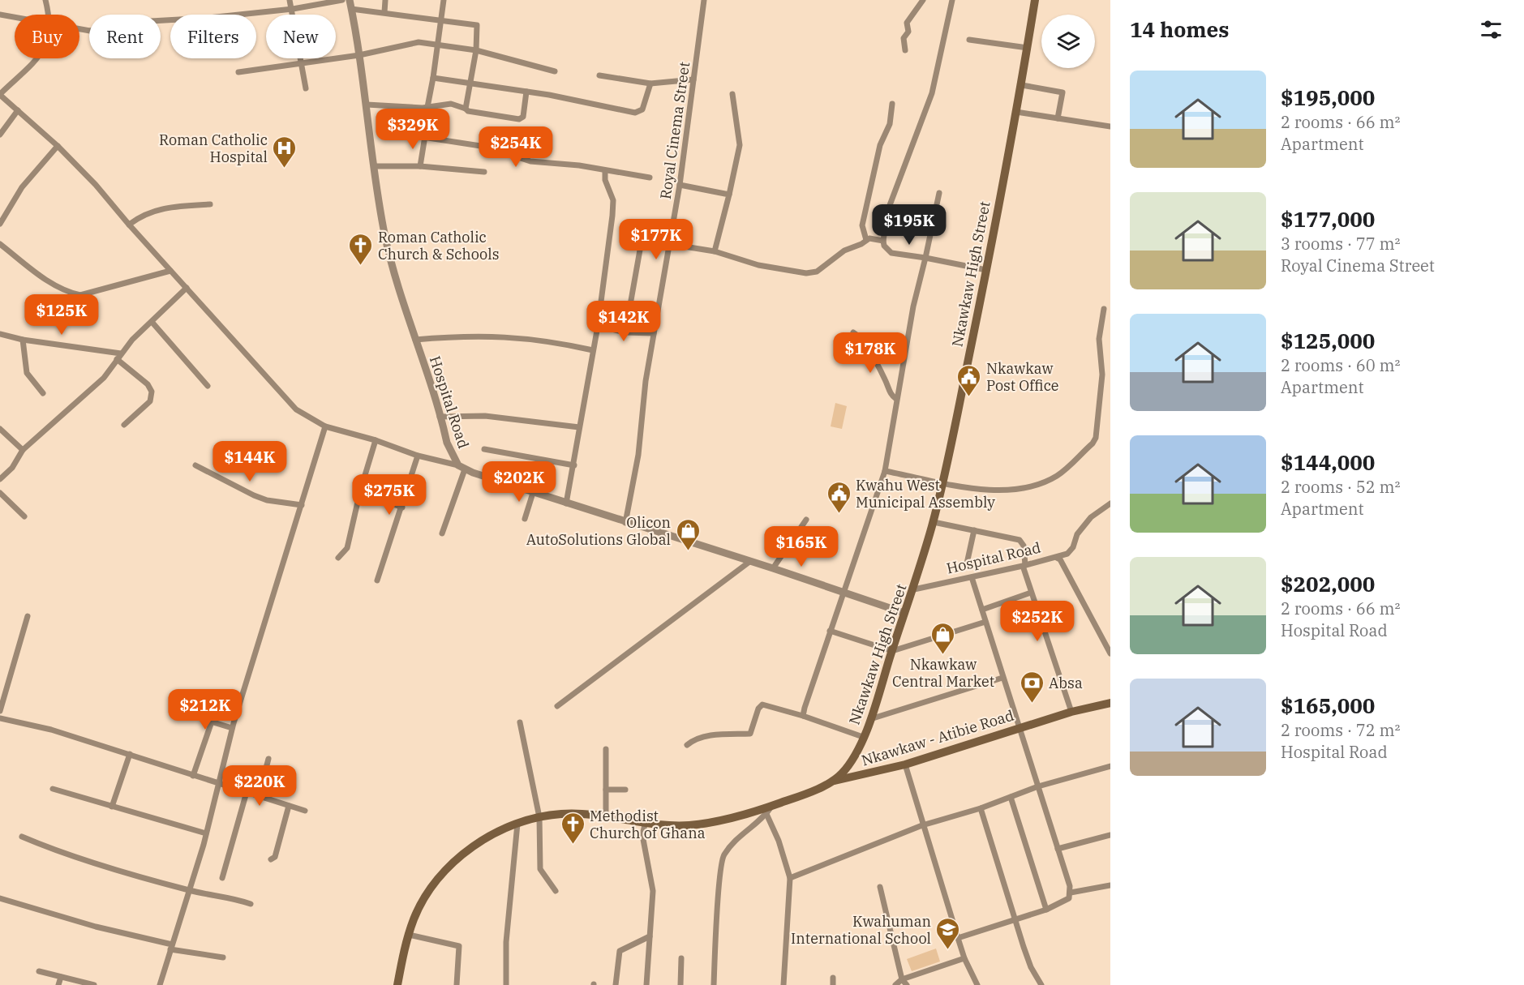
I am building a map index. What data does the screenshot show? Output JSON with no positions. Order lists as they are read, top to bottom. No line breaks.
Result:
{"streets":{"main road":["Nkawkaw High Street","Nkawkaw - Atibie Road"],"street":["Royal Cinema Street","Hospital Road"]},"crossings":[["Royal Cinema Street","Hospital Road"],["Nkawkaw High Street","Hospital Road"],["Nkawkaw High Street","Nkawkaw - Atibie Road"]],"places":{"hospital":["Roman Catholic Hospital"],"church":["Roman Catholic Church & Schools","Methodist Church of Ghana"],"public building":["Nkawkaw Post Office","Kwahu West Municipal Assembly"],"shop":["Olicon AutoSolutions Global","Nkawkaw Central Market"],"bank":["Absa"],"school or university":["Kwahuman International School"]},"page":{"heading":"14 homes","chip":["Buy","Rent","Filters","New"],"list":[{"name":"$195,000","note":"2 rooms · 66 m² · Apartment"},{"name":"$177,000","note":"3 rooms · 77 m² · Royal Cinema Street"},{"name":"$125,000","note":"2 rooms · 60 m² · Apartment"},{"name":"$144,000","note":"2 rooms · 52 m² · Apartment"},{"name":"$202,000","note":"2 rooms · 66 m² · Hospital Road"},{"name":"$165,000","note":"2 rooms · 72 m² · Hospital Road"}],"price":["$329K","$254K","$195K","$177K","$125K","$142K","$178K","$144K","$202K","$275K","$165K","$252K","$212K","$220K"]}}
